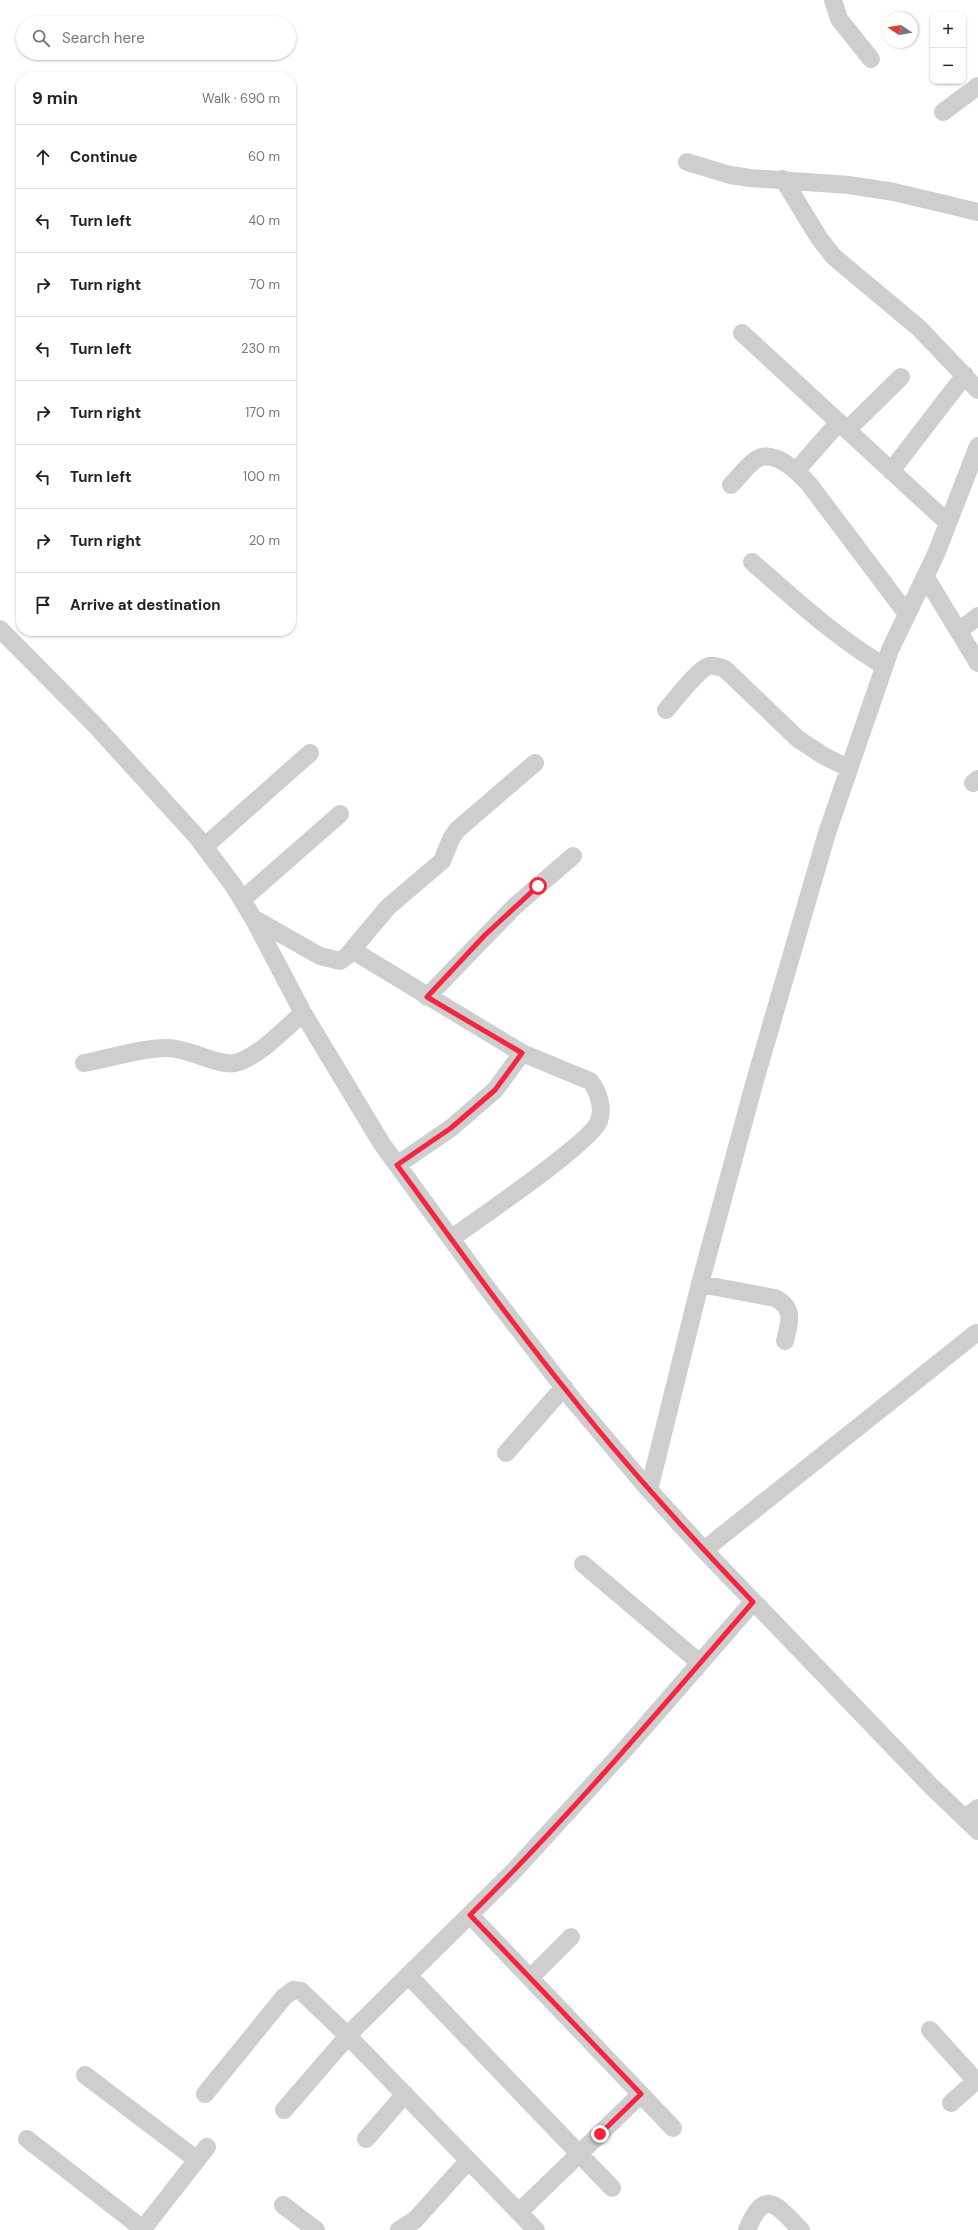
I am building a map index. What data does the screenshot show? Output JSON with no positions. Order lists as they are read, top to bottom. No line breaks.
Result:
{"north":"left","page":{"map_buttons":["+","−"],"search":"Search here","heading":["9 min","Walk · 690 m"],"list":[["Continue","60 m"],["Turn left","40 m"],["Turn right","70 m"],["Turn left","230 m"],["Turn right","170 m"],["Turn left","100 m"],["Turn right","20 m"],"Arrive at destination"]}}
